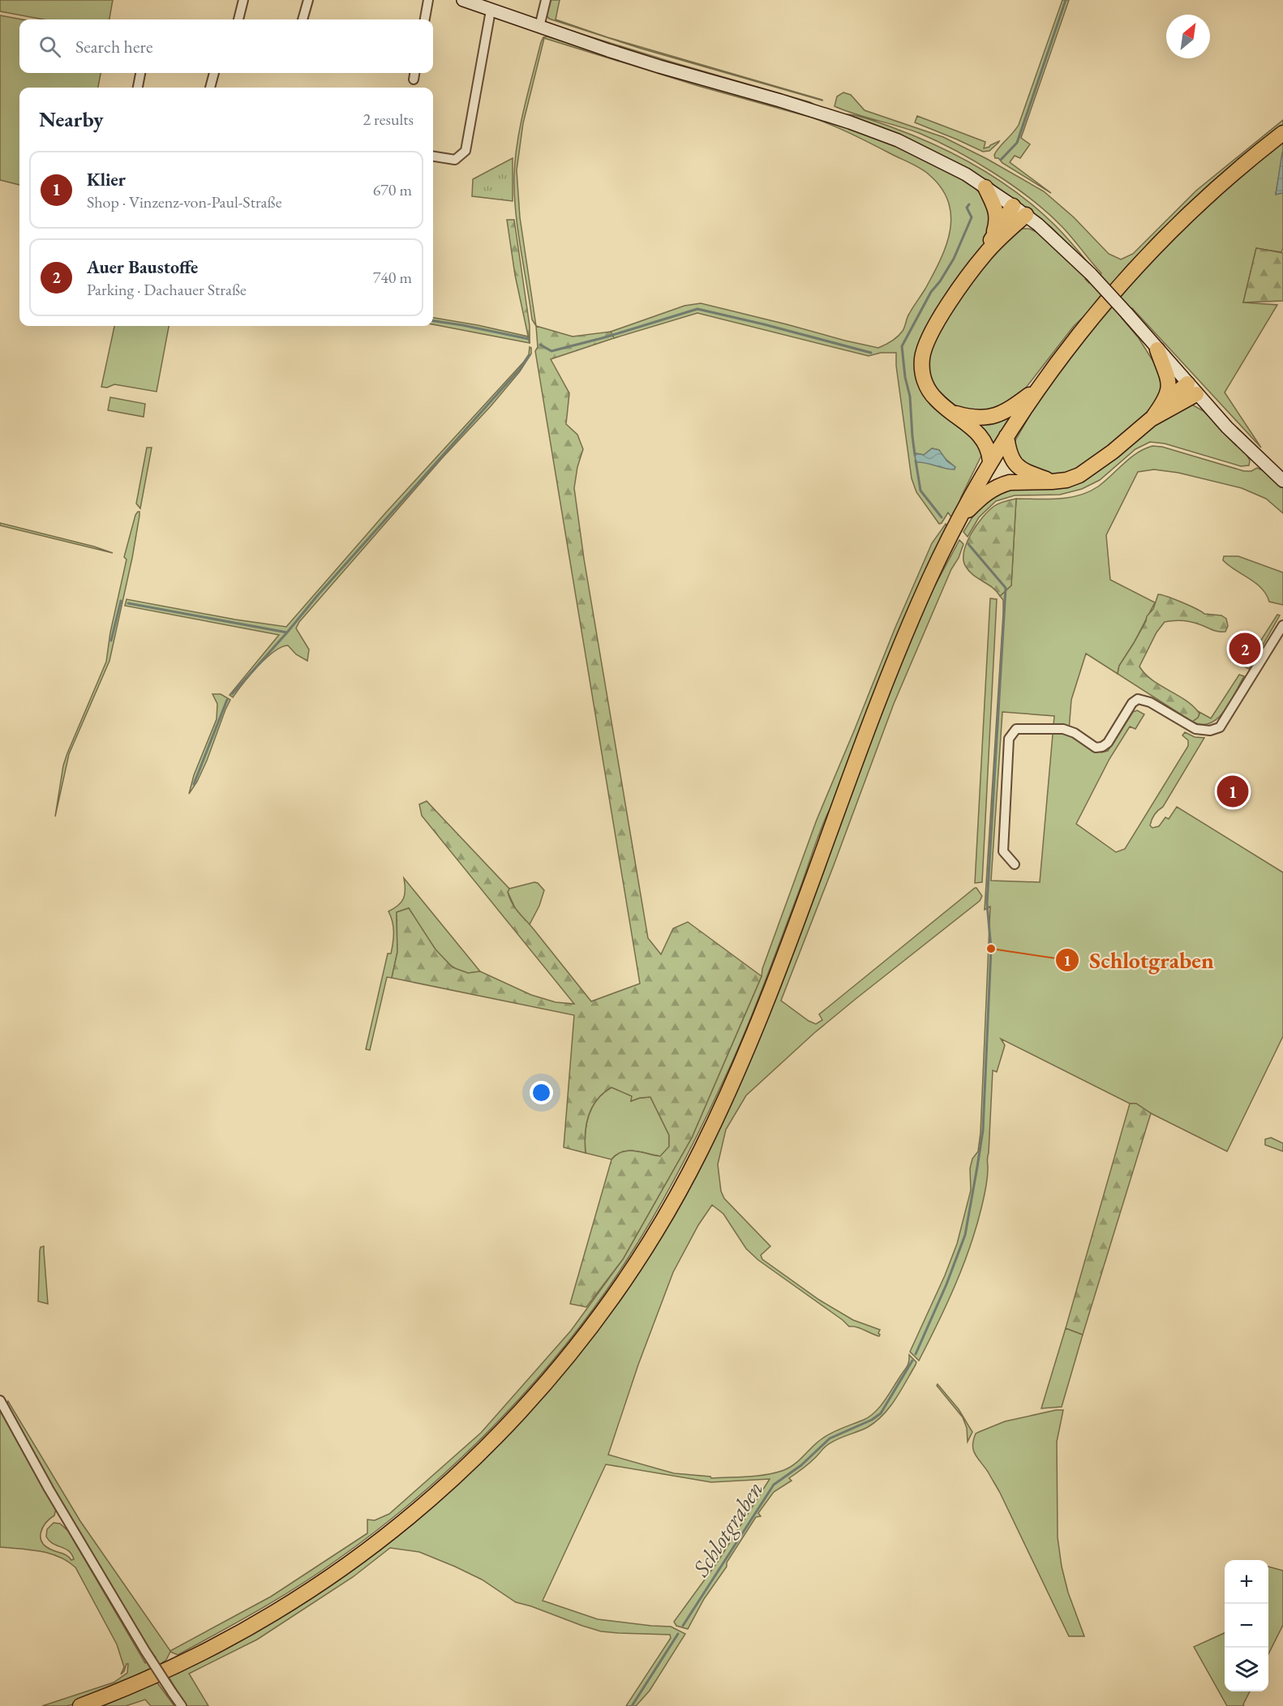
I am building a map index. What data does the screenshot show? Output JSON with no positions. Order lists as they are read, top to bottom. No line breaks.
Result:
{"water":["Schlotgraben"],"places":["Schlotgraben"],"north":"top right","page":{"search":"Search here","heading":["Nearby","2 results"],"list":[{"mark":"1","name":"Klier","note":"Shop · Vinzenz-von-Paul-Straße","value":"670 m"},{"mark":"2","name":"Auer Baustoffe","note":"Parking · Dachauer Straße","value":"740 m"}],"pins":["2","1"],"map_buttons":["+","−"]}}
